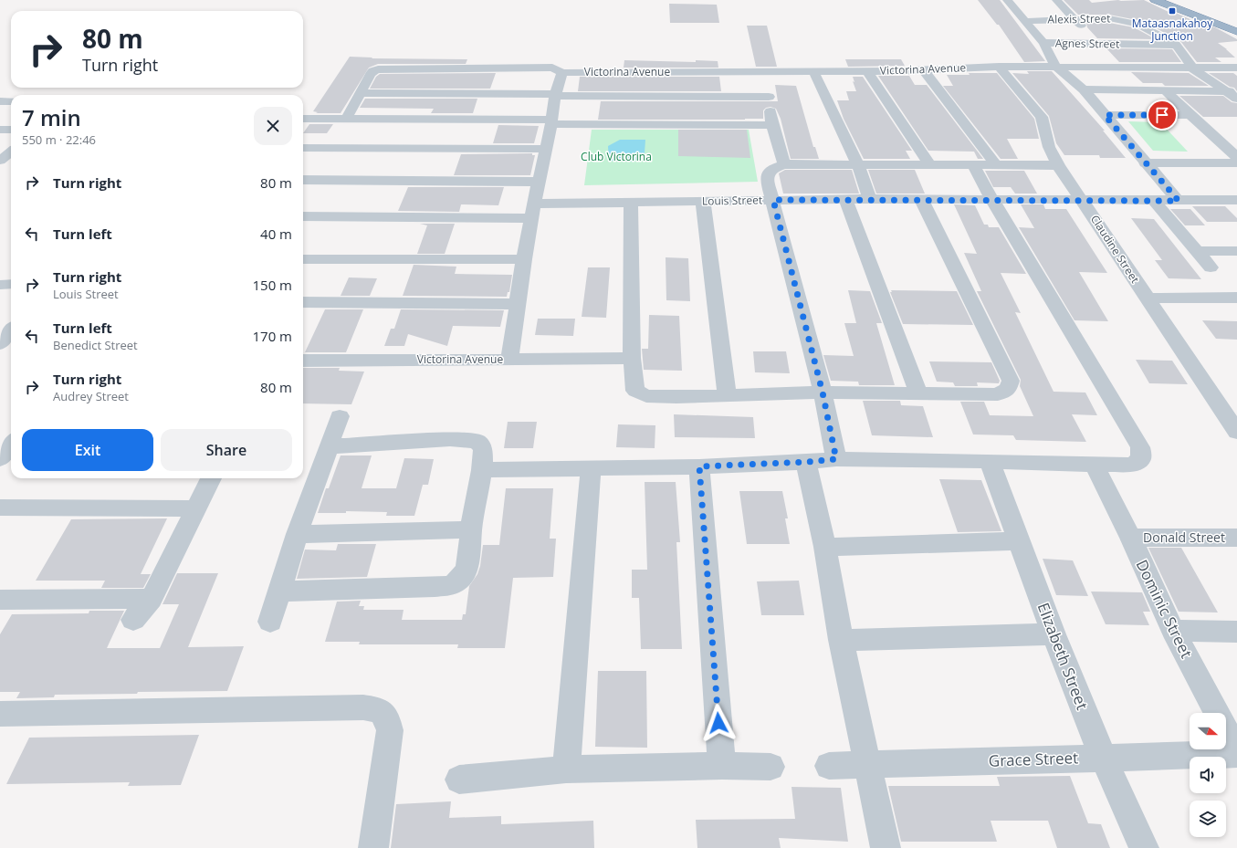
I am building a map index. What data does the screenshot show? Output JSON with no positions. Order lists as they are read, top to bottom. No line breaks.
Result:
{"streets":{"street":["Alexis Street","Agnes Street","Victorina Avenue","Louis Street","Claudine Street","Donald Street","Dominic Street","Elizabeth Street","Grace Street"]},"crossings":[["Alexis Street","Agnes Street"],["Alexis Street","Victorina Avenue"],["Victorina Avenue","Louis Street"],["Victorina Avenue","Claudine Street"],["Louis Street","Claudine Street"],["Donald Street","Dominic Street"],["Dominic Street","Grace Street"],["Elizabeth Street","Grace Street"]],"parks":["Club Victorina"],"places":{"transit":["Mataasnakahoy Junction"]},"north":"right","page":{"turn":["80 m","Turn right"],"heading":["7 min","550 m · 22:46"],"list":[{"name":"Turn right","value":"80 m"},{"name":"Turn left","value":"40 m"},{"name":"Turn right","note":"Louis Street","value":"150 m"},{"name":"Turn left","note":"Benedict Street","value":"170 m"},{"name":"Turn right","note":"Audrey Street","value":"80 m"}],"buttons":["Exit","Share"]}}
